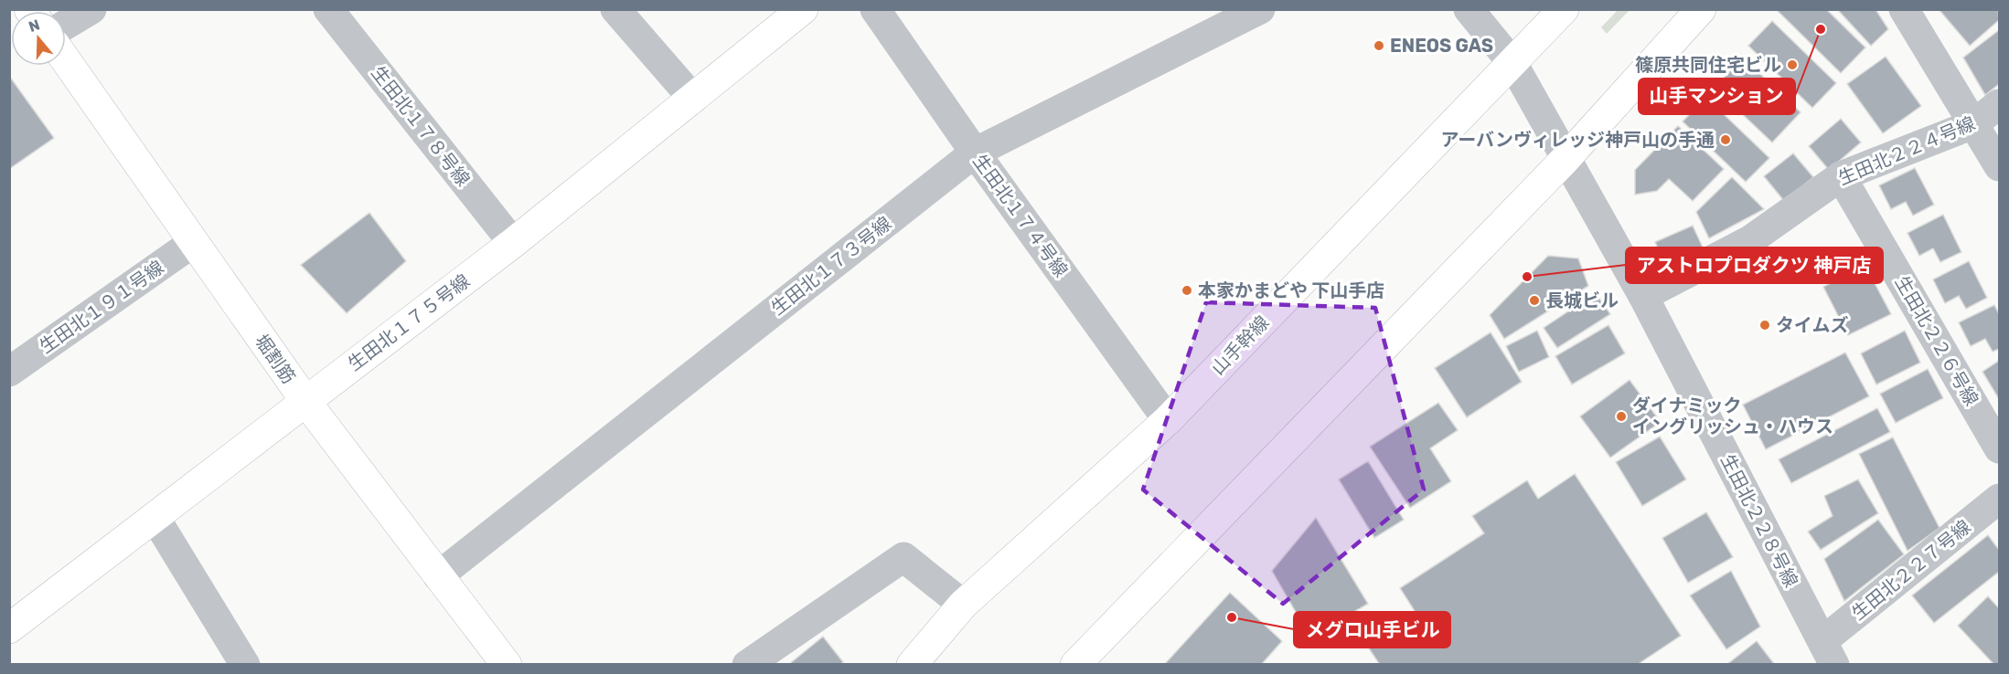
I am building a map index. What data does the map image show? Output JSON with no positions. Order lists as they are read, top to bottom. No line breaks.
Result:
{"streets":{"street":["生田北１７８号線","生田北２２４号線","生田北１７４号線","生田北１７３号線","生田北１９１号線","生田北１７５号線","生田北２２６号線","山手幹線","堀割筋","生田北２２８号線","生田北２２７号線"]},"crossings":[["生田北１７８号線","生田北１７５号線"],["生田北２２４号線","生田北２２６号線"],["生田北２２４号線","生田北２２８号線"],["生田北１７４号線","生田北１７３号線"],["生田北１７４号線","山手幹線"],["生田北１７３号線","堀割筋"],["生田北１９１号線","堀割筋"],["生田北１７５号線","堀割筋"],["山手幹線","生田北２２８号線"],["生田北２２８号線","生田北２２７号線"]],"places":["山手マンション","ENEOS GAS","篠原共同住宅ビル","アーバンヴィレッジ神戸山の手通","アストロプロダクツ 神戸店","本家かまどや 下山手店","長城ビル","タイムズ","ダイナミック イングリッシュ・ハウス","メグロ山手ビル"],"north":"top"}
